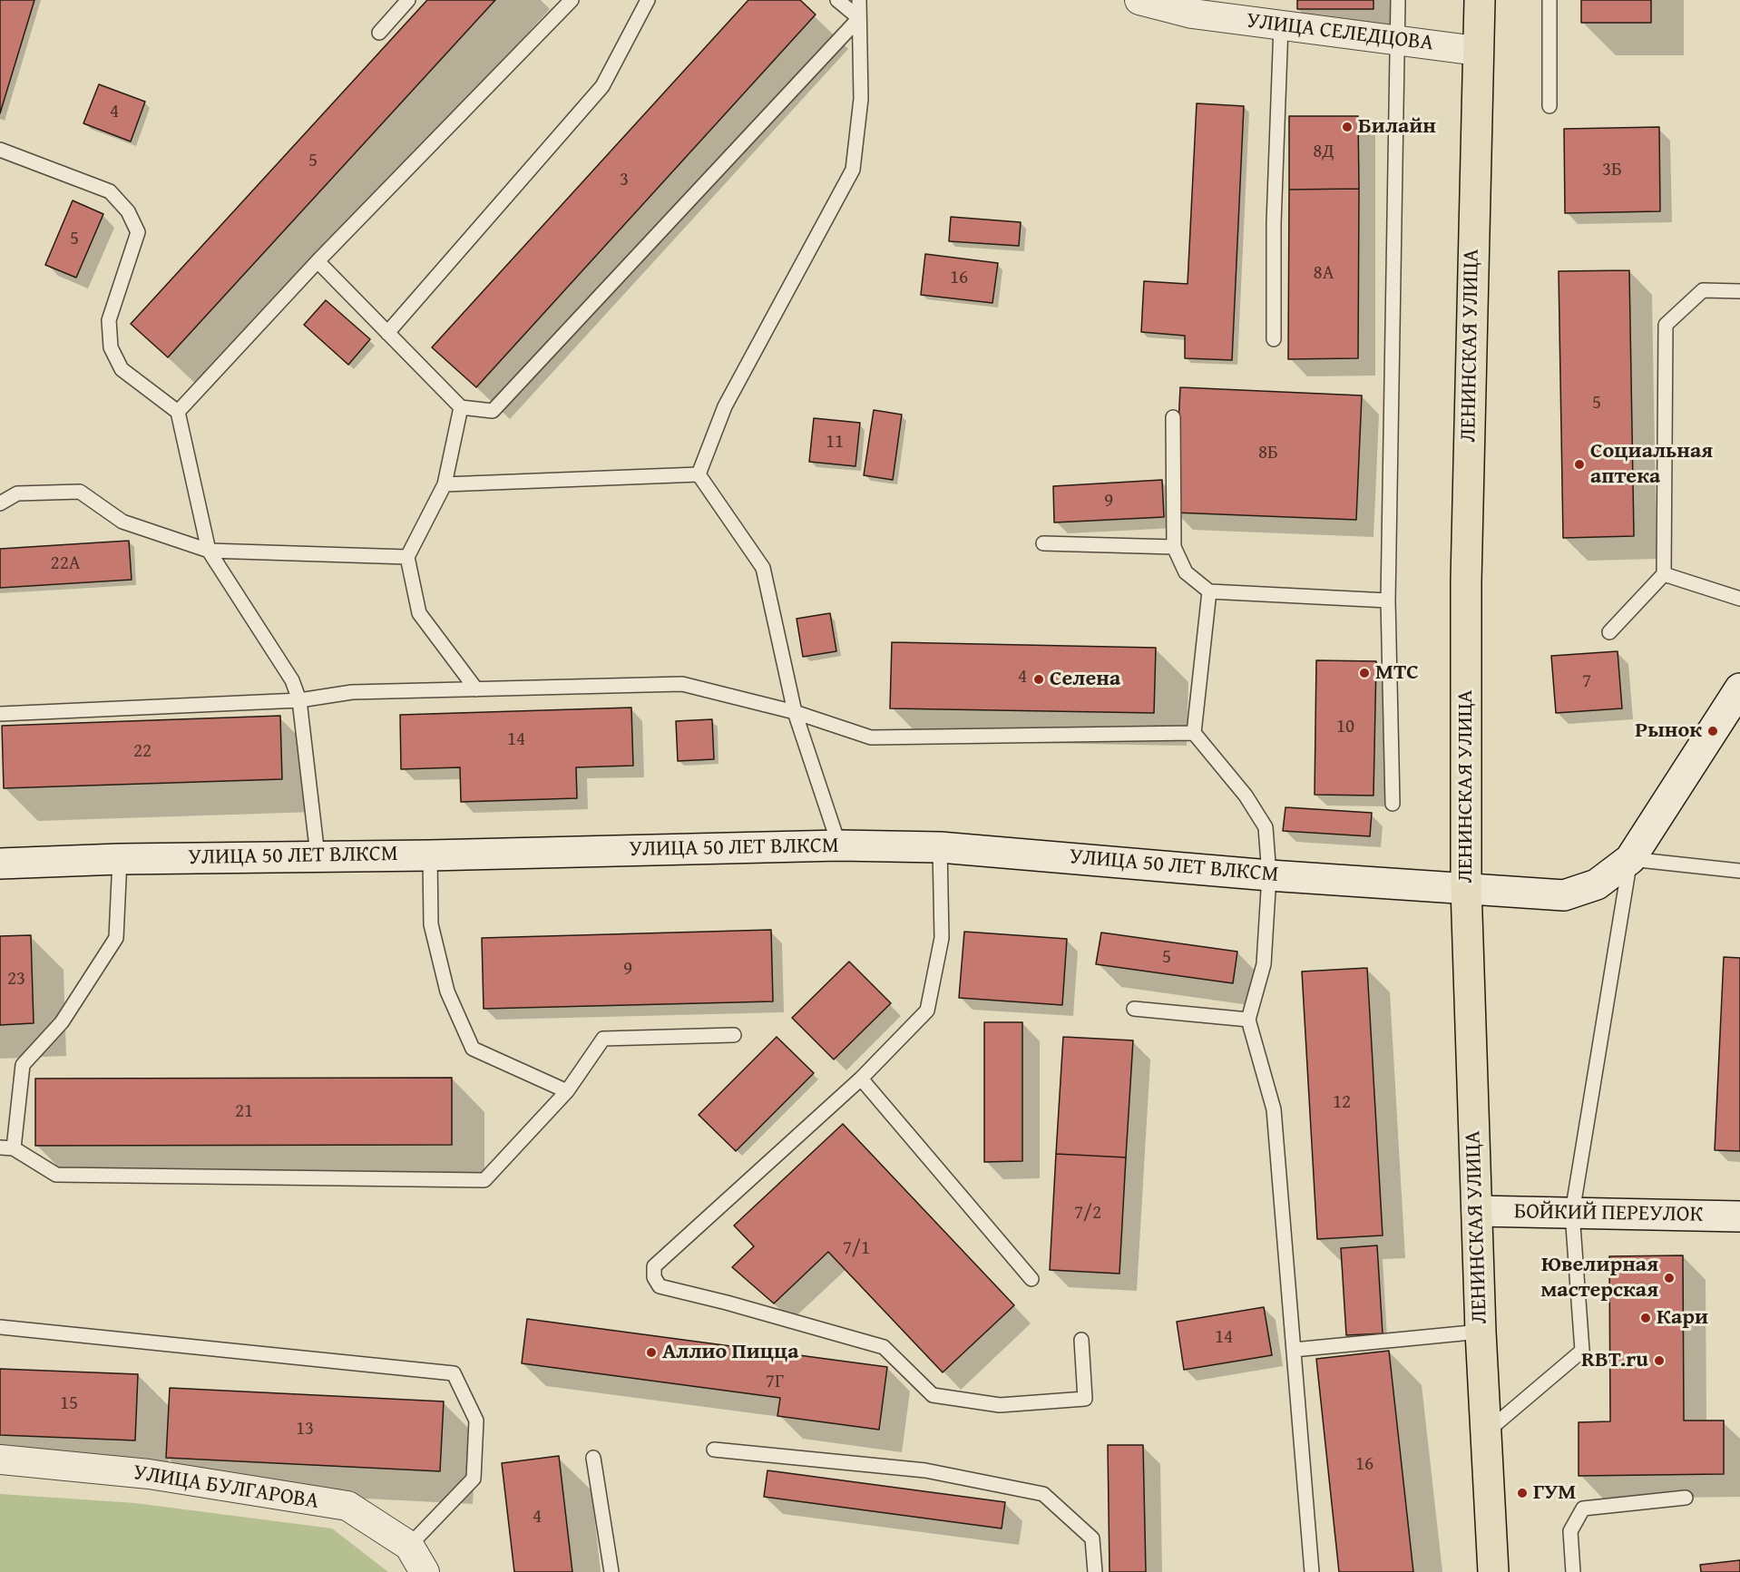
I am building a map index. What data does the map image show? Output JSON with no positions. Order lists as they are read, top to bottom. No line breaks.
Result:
{"streets":{"main road":["ЛЕНИНСКАЯ УЛИЦА"],"street":["УЛИЦА СЕЛЕДЦОВА","УЛИЦА 50 ЛЕТ ВЛКСМ","БОЙКИЙ ПЕРЕУЛОК","УЛИЦА БУЛГАРОВА"]},"crossings":[["УЛИЦА СЕЛЕДЦОВА","ЛЕНИНСКАЯ УЛИЦА"],["ЛЕНИНСКАЯ УЛИЦА","УЛИЦА 50 ЛЕТ ВЛКСМ"],["ЛЕНИНСКАЯ УЛИЦА","БОЙКИЙ ПЕРЕУЛОК"]],"places":["Билайн","Социальная аптека","МТС","Селена","Рынок","Ювелирная мастерская","Кари","Аллио Пицца","RBT.ru","ГУМ"],"house_numbers":["4","8Д","5","3Б","3","5","8А","16","5","11","8Б","9","22А","4","7","10","14","22","5","9","23","12","21","7/2","7/1","14","7Г","15","13","16","4"]}
